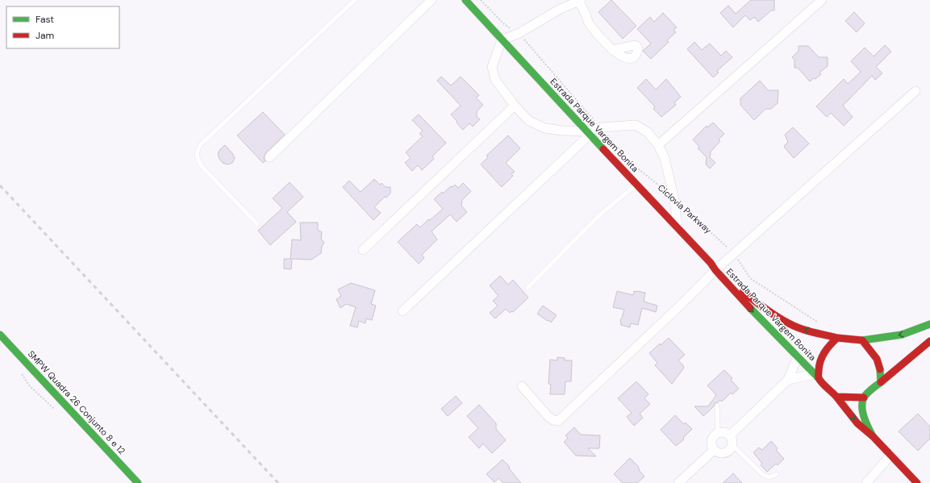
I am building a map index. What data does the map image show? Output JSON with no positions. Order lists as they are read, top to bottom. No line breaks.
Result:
{"streets":{"main road":["Estrada Parque Vargem Bonita","SMPW Quadra 26 Conjunto 8 e 12"],"path":["Ciclovia Parkway"]},"legend":["Fast","Jam"]}
